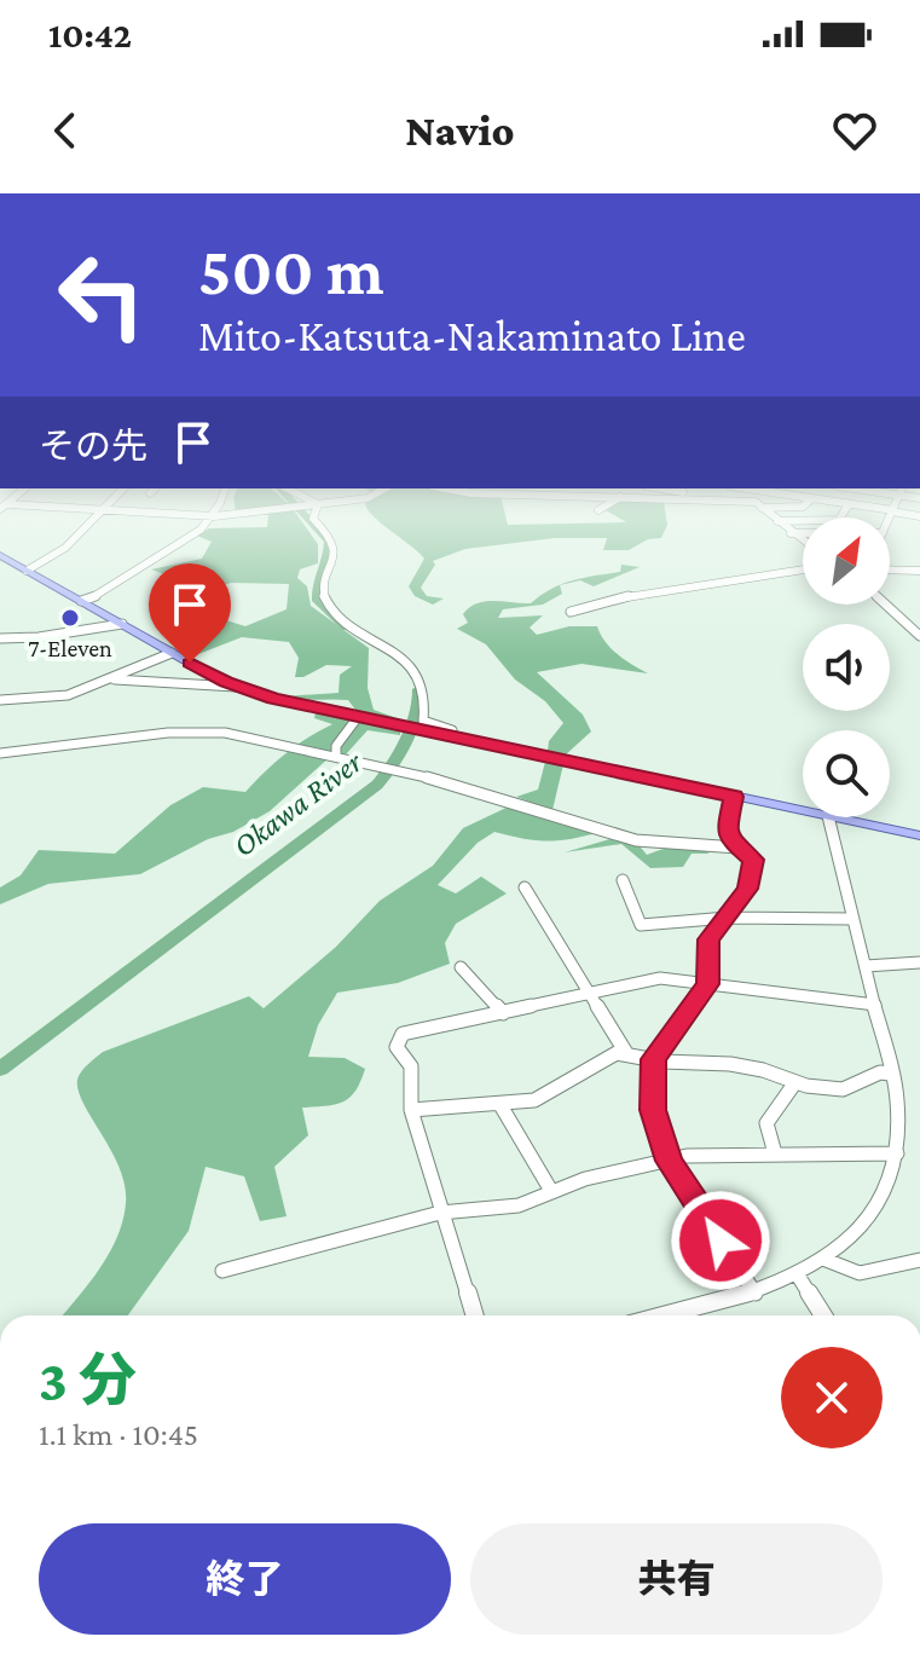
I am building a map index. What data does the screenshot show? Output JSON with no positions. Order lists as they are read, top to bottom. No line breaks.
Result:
{"water":["Okawa River"],"places":["7-Eleven"],"north":"top right","page":{"status":"10:42","header":"Navio","turn":["500 m","Mito-Katsuta-Nakaminato Line"],"then":"その先","heading":["3 分","1.1 km · 10:45"],"buttons":["終了","共有"]}}
